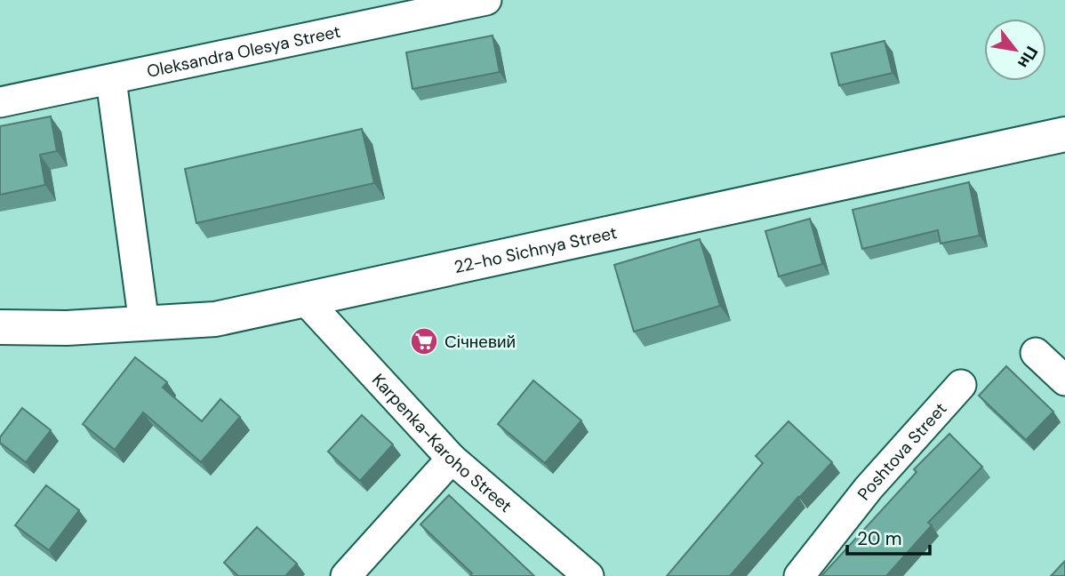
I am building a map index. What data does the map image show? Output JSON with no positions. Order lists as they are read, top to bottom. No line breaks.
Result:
{"streets":{"street":["Oleksandra Olesya Street","22-ho Sichnya Street","Karpenka-Karoho Street","Poshtova Street"]},"crossings":[["22-ho Sichnya Street","Karpenka-Karoho Street"]],"places":{"supermarket":["Січневий"]},"scale_bar":"20 m","north":"bottom right"}
